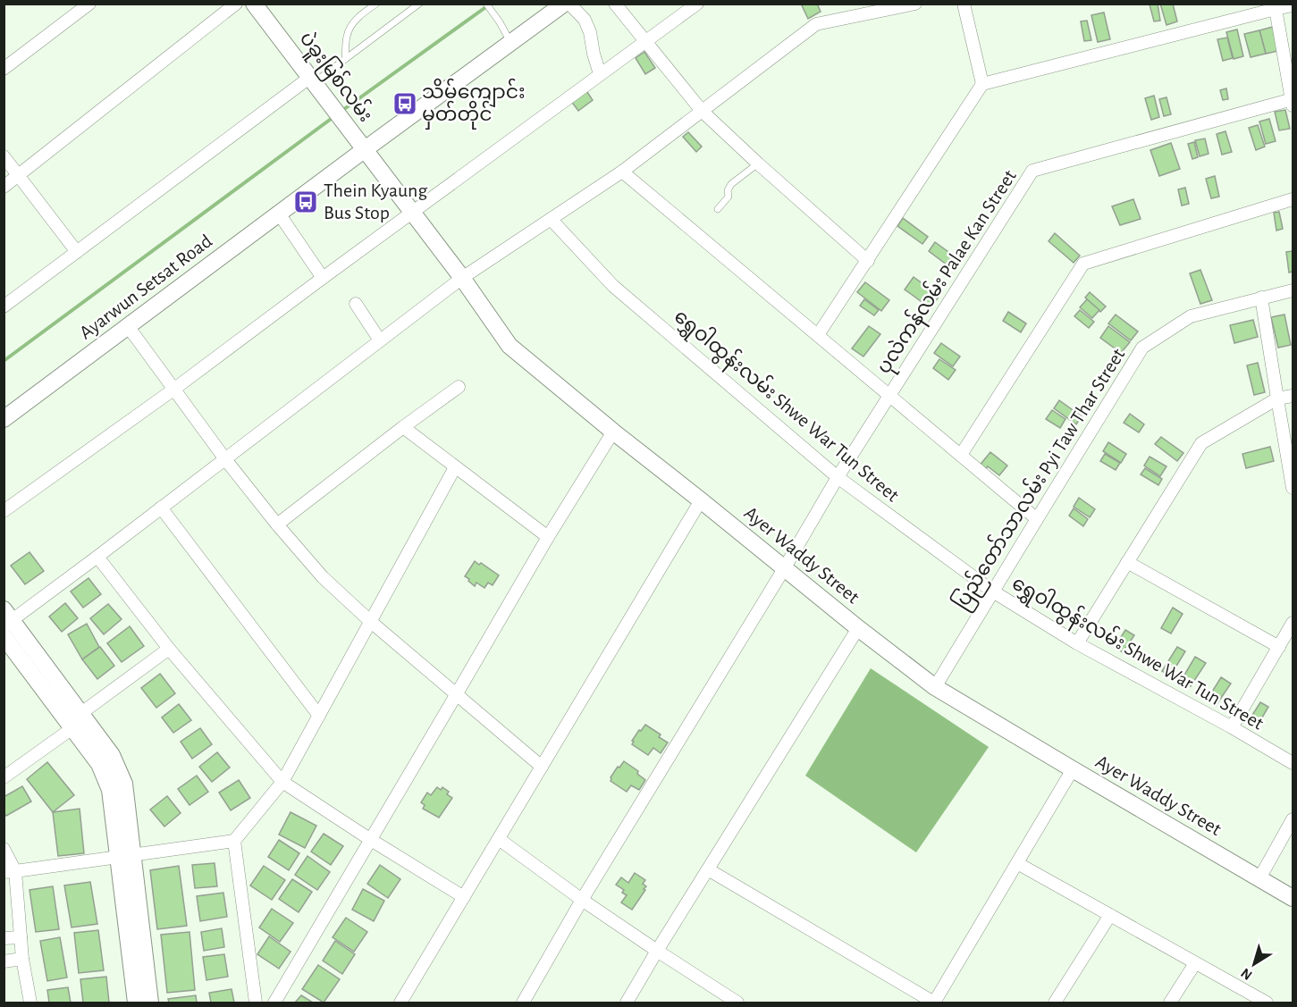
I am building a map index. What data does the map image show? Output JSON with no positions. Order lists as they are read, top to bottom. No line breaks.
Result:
{"streets":{"street":["ပဲခူးမြစ်လမ်း","ပုလဲကန်လမ်း Palae Kan Street","Ayarwun Setsat Road","ရွှေဝါထွန်းလမ်း Shwe War Tun Street","ပြည်တော်သာလမ်း Pyi Taw Thar Street","Ayer Waddy Street"]},"crossings":[["ပဲခူးမြစ်လမ်း","Ayarwun Setsat Road"],["ပဲခူးမြစ်လမ်း","Ayer Waddy Street"],["ပုလဲကန်လမ်း Palae Kan Street","ရွှေဝါထွန်းလမ်း Shwe War Tun Street"],["ပုလဲကန်လမ်း Palae Kan Street","Ayer Waddy Street"],["Ayarwun Setsat Road","Ayer Waddy Street"],["ရွှေဝါထွန်းလမ်း Shwe War Tun Street","ပြည်တော်သာလမ်း Pyi Taw Thar Street"],["ပြည်တော်သာလမ်း Pyi Taw Thar Street","Ayer Waddy Street"]],"places":{"bus stop":["သိမ်ကျောင်း မှတ်တိုင်","Thein Kyaung Bus Stop"]},"north":"bottom left"}
